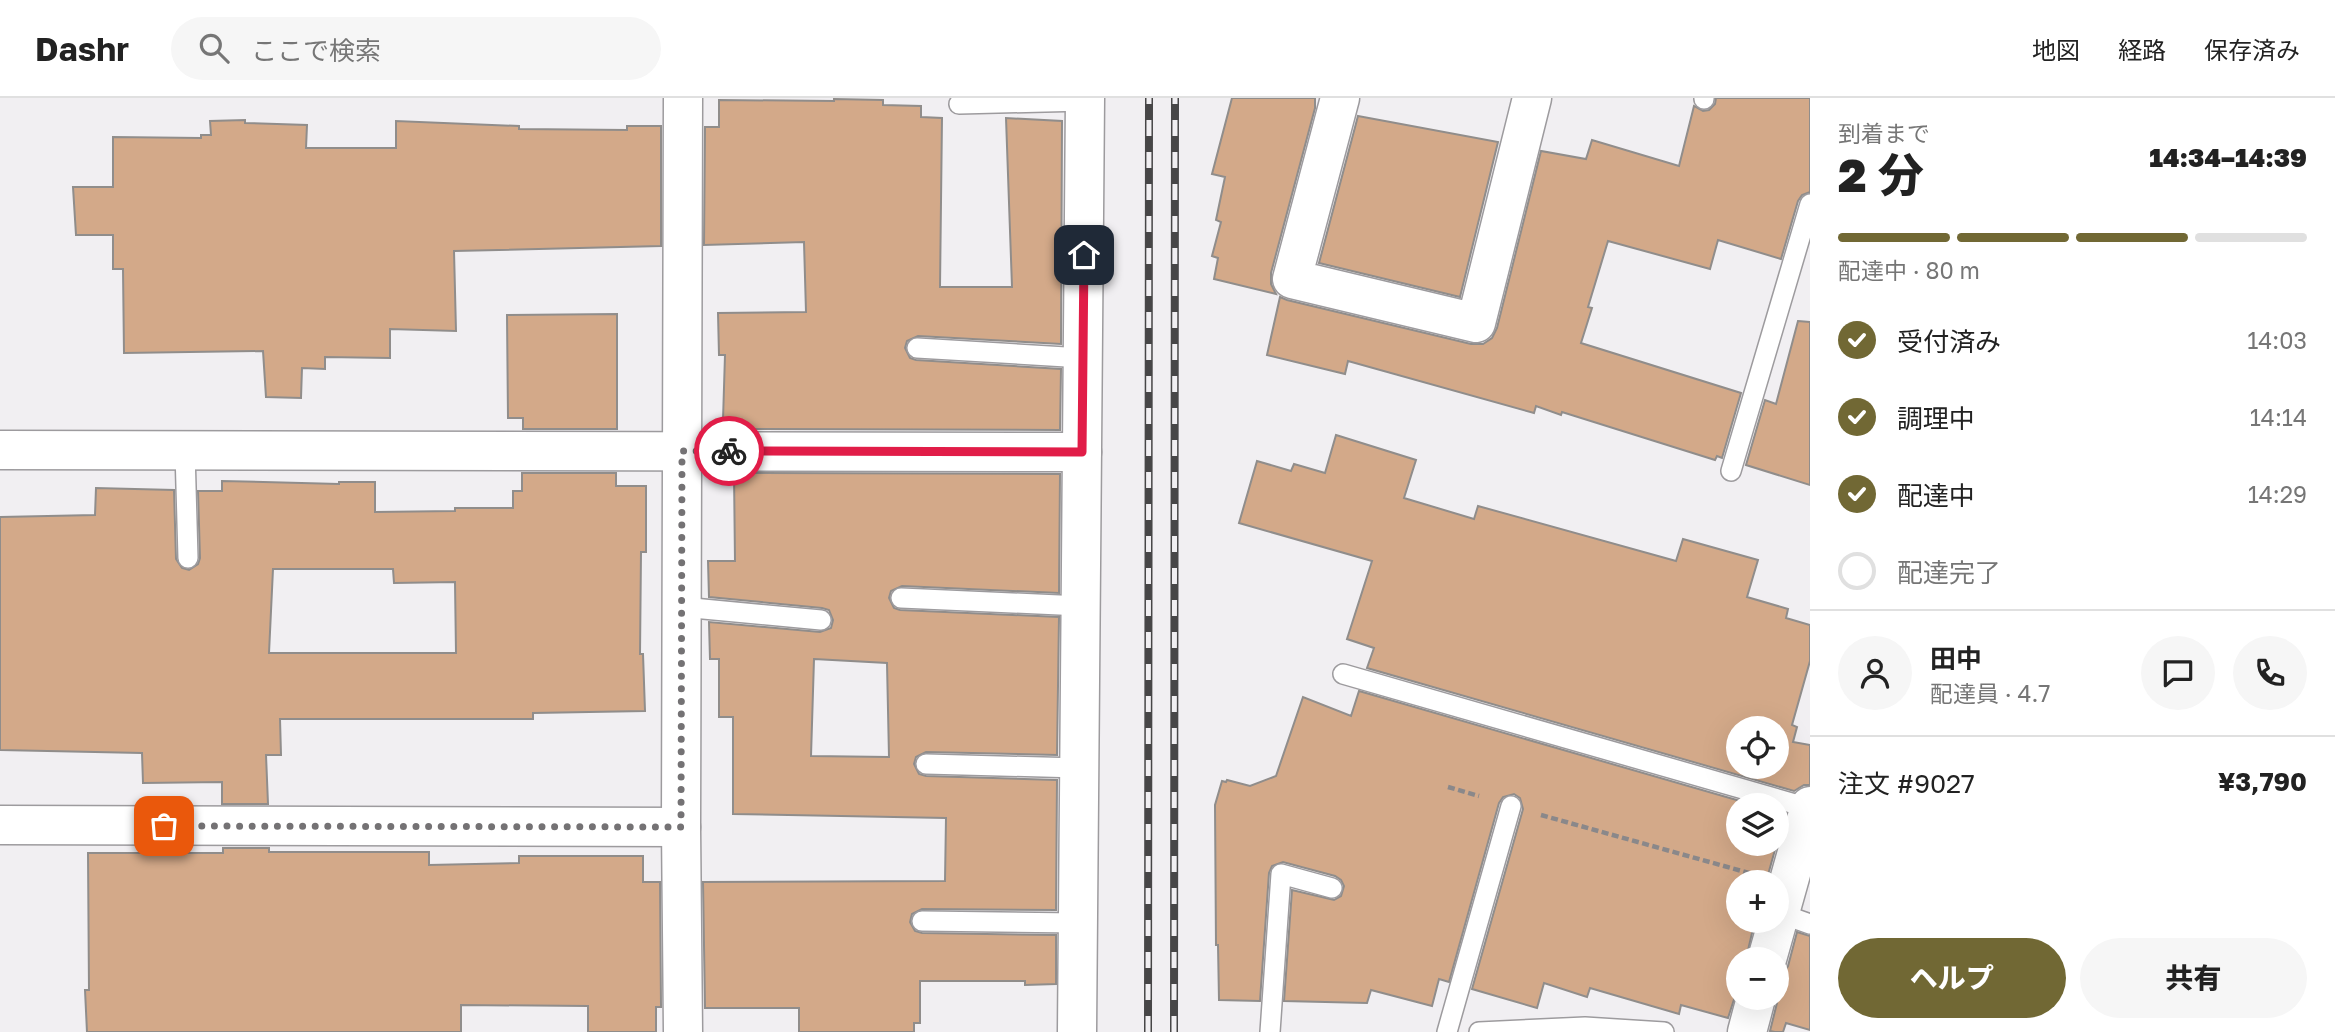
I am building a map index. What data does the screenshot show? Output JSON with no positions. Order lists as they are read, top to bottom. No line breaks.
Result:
{"page":{"header":"Dashr","search":"ここで検索","nav":["地図","経路","保存済み"],"heading":["2 分","到着まで","14:34–14:39"],"panel":["田中","配達員 · 4.7","注文 #9027","¥3,790"],"bar":"配達中 · 80 m","list":[["受付済み","14:03"],["調理中","14:14"],["配達中","14:29"],"配達完了"],"map_buttons":["+","−"],"buttons":["ヘルプ","共有"]}}
